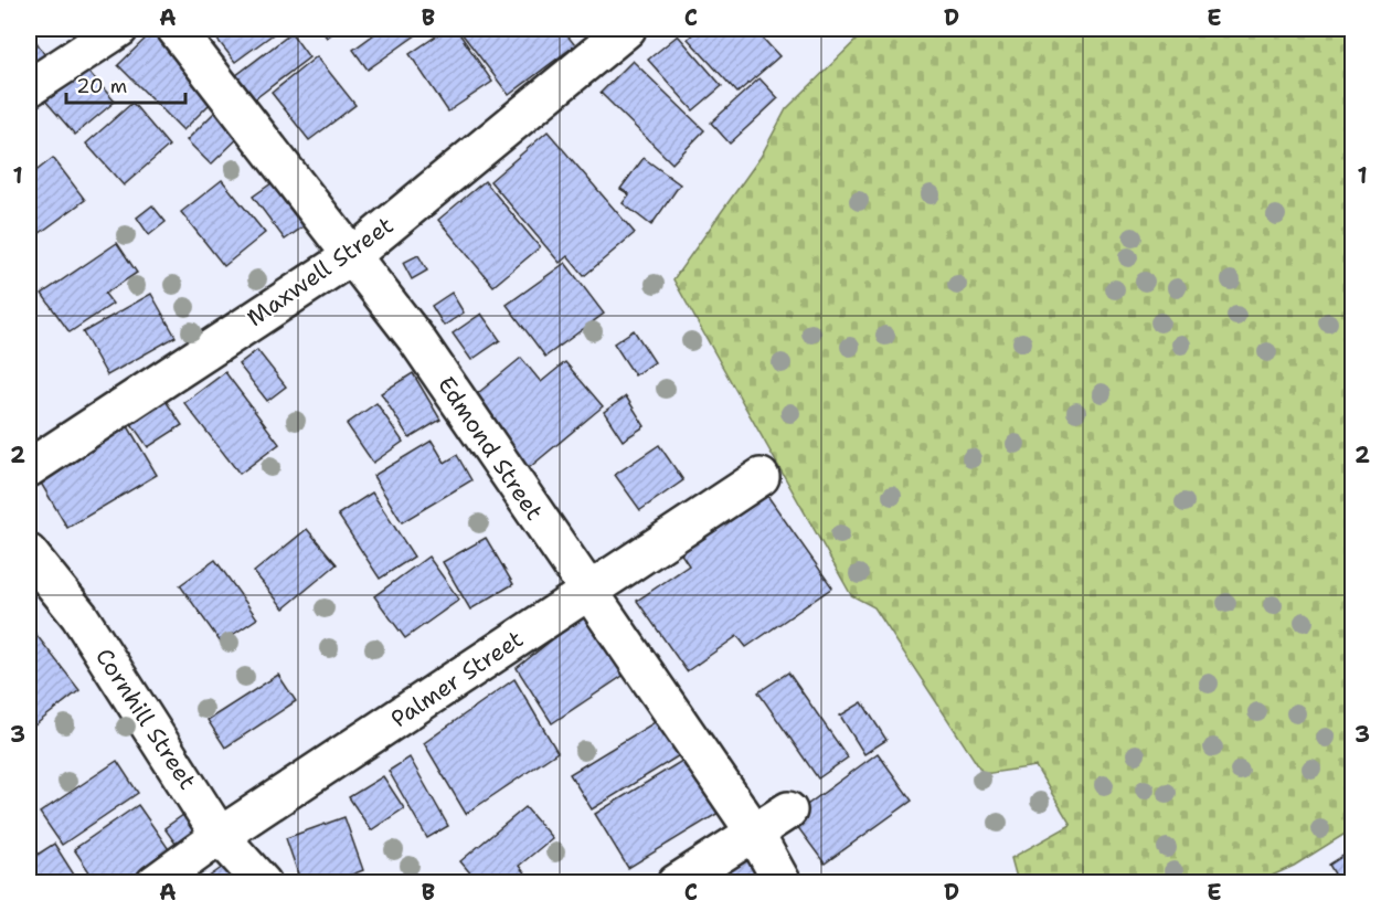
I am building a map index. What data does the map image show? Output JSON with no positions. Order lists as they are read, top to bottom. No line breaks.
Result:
{"streets":{"street":["Maxwell Street","Edmond Street","Palmer Street","Cornhill Street"]},"crossings":[["Maxwell Street","Edmond Street"],["Edmond Street","Palmer Street"],["Palmer Street","Cornhill Street"]],"scale_bar":"20 m","grid":{"columns":["A","B","C","D","E"],"rows":["1","2","3"]}}
